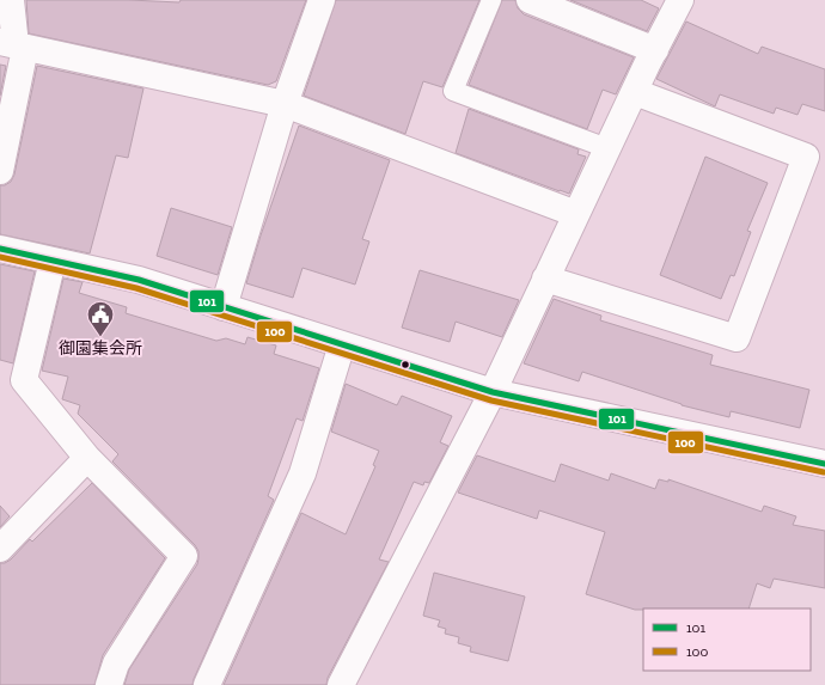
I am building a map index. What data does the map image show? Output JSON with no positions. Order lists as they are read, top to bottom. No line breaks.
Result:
{"places":{"public building":["御園集会所"]},"lines":["transit line 101","transit line 100"],"legend":["101","100"]}
